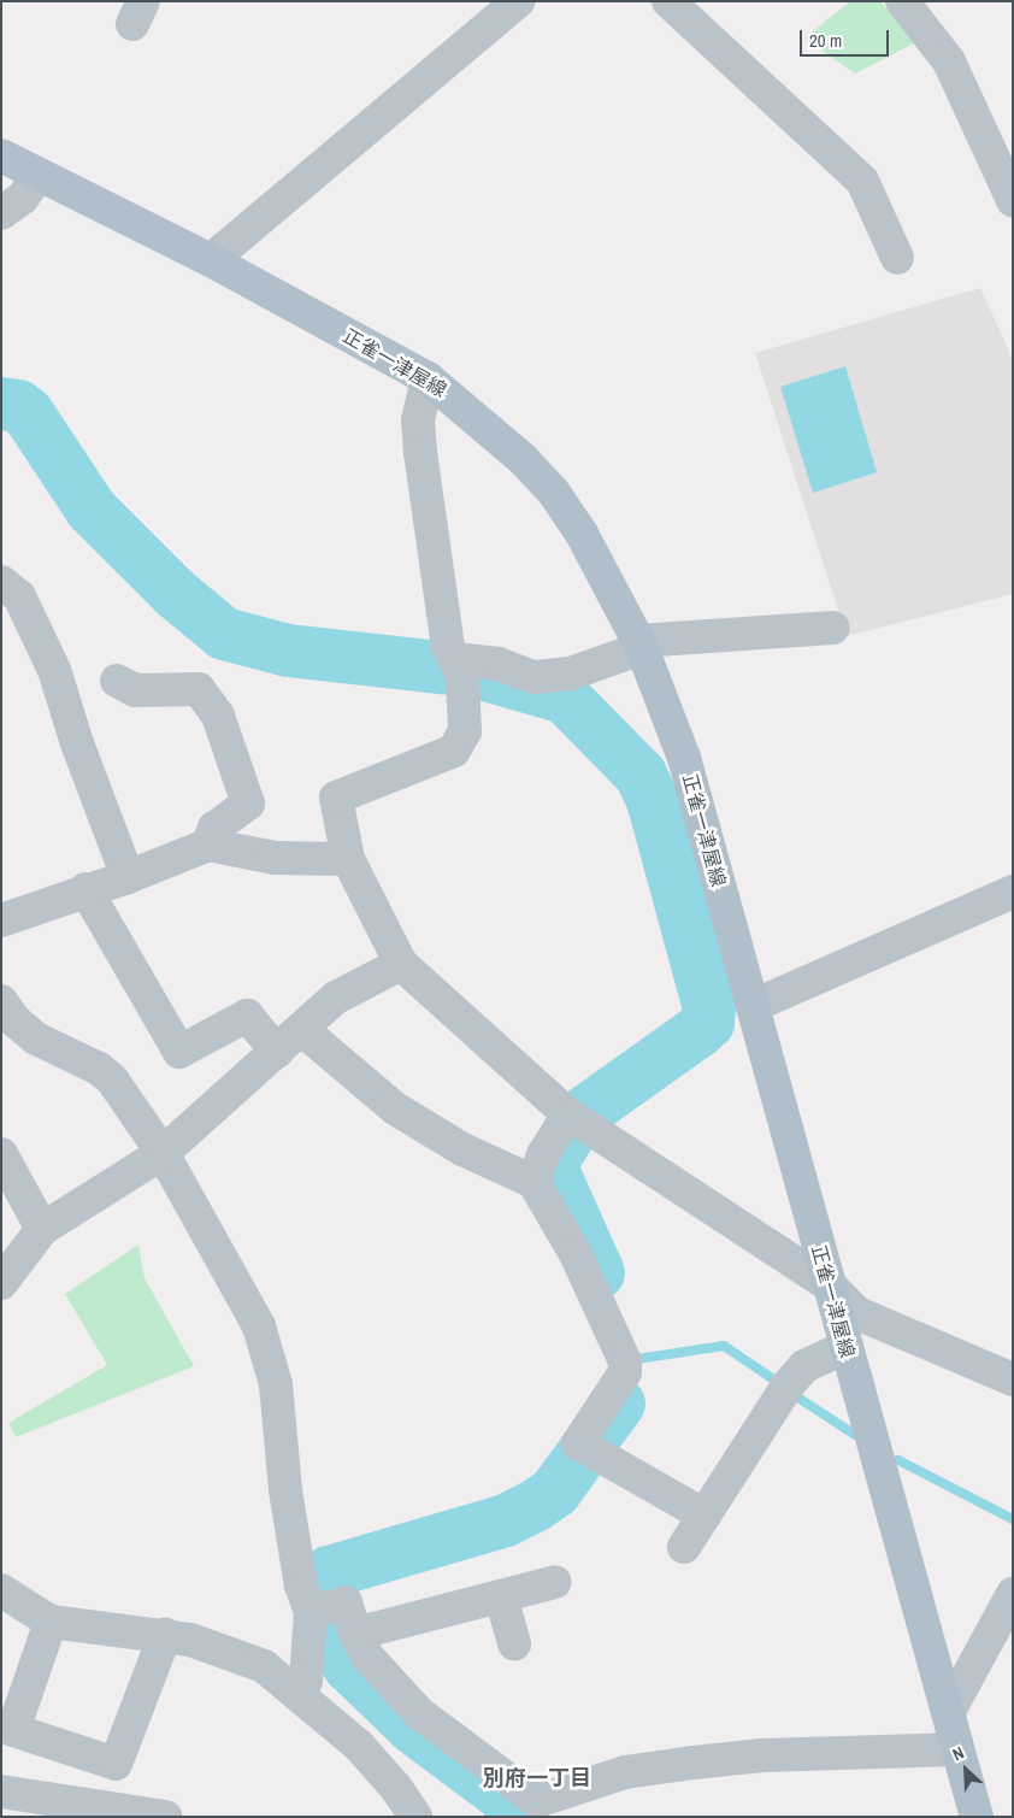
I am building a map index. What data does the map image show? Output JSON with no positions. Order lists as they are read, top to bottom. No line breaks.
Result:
{"streets":{"main road":["正雀一津屋線"]},"districts":["別府一丁目"],"scale_bar":"20 m","north":"top left"}
